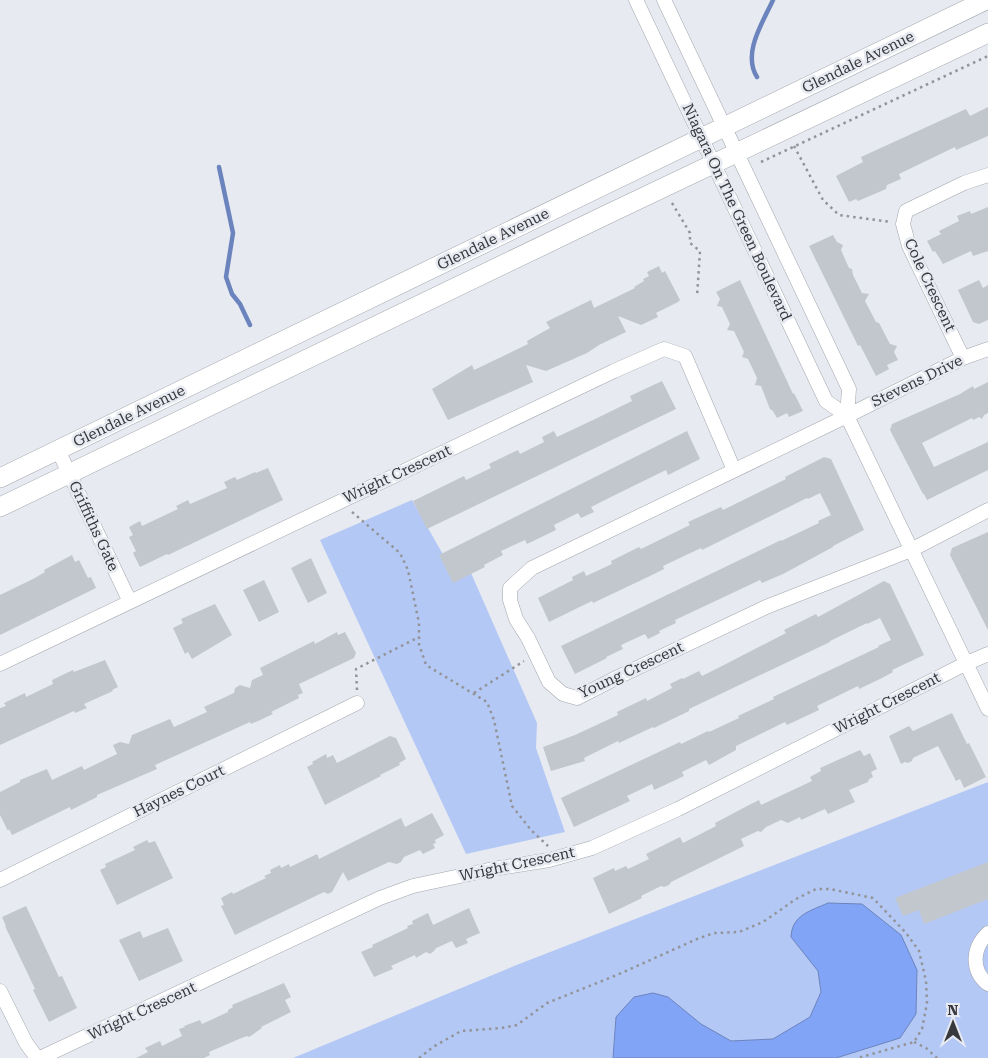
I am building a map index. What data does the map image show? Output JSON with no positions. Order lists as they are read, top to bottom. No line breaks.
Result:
{"streets":{"main road":["Glendale Avenue"],"street":["Niagara On The Green Boulevard","Cole Crescent","Stevens Drive","Wright Crescent","Griffiths Gate","Young Crescent","Haynes Court"]},"crossings":[["Glendale Avenue","Niagara On The Green Boulevard"],["Glendale Avenue","Griffiths Gate"],["Niagara On The Green Boulevard","Stevens Drive"],["Niagara On The Green Boulevard","Wright Crescent"],["Niagara On The Green Boulevard","Young Crescent"],["Cole Crescent","Stevens Drive"],["Stevens Drive","Young Crescent"],["Wright Crescent","Griffiths Gate"],["Wright Crescent","Young Crescent"]],"north":"top"}
